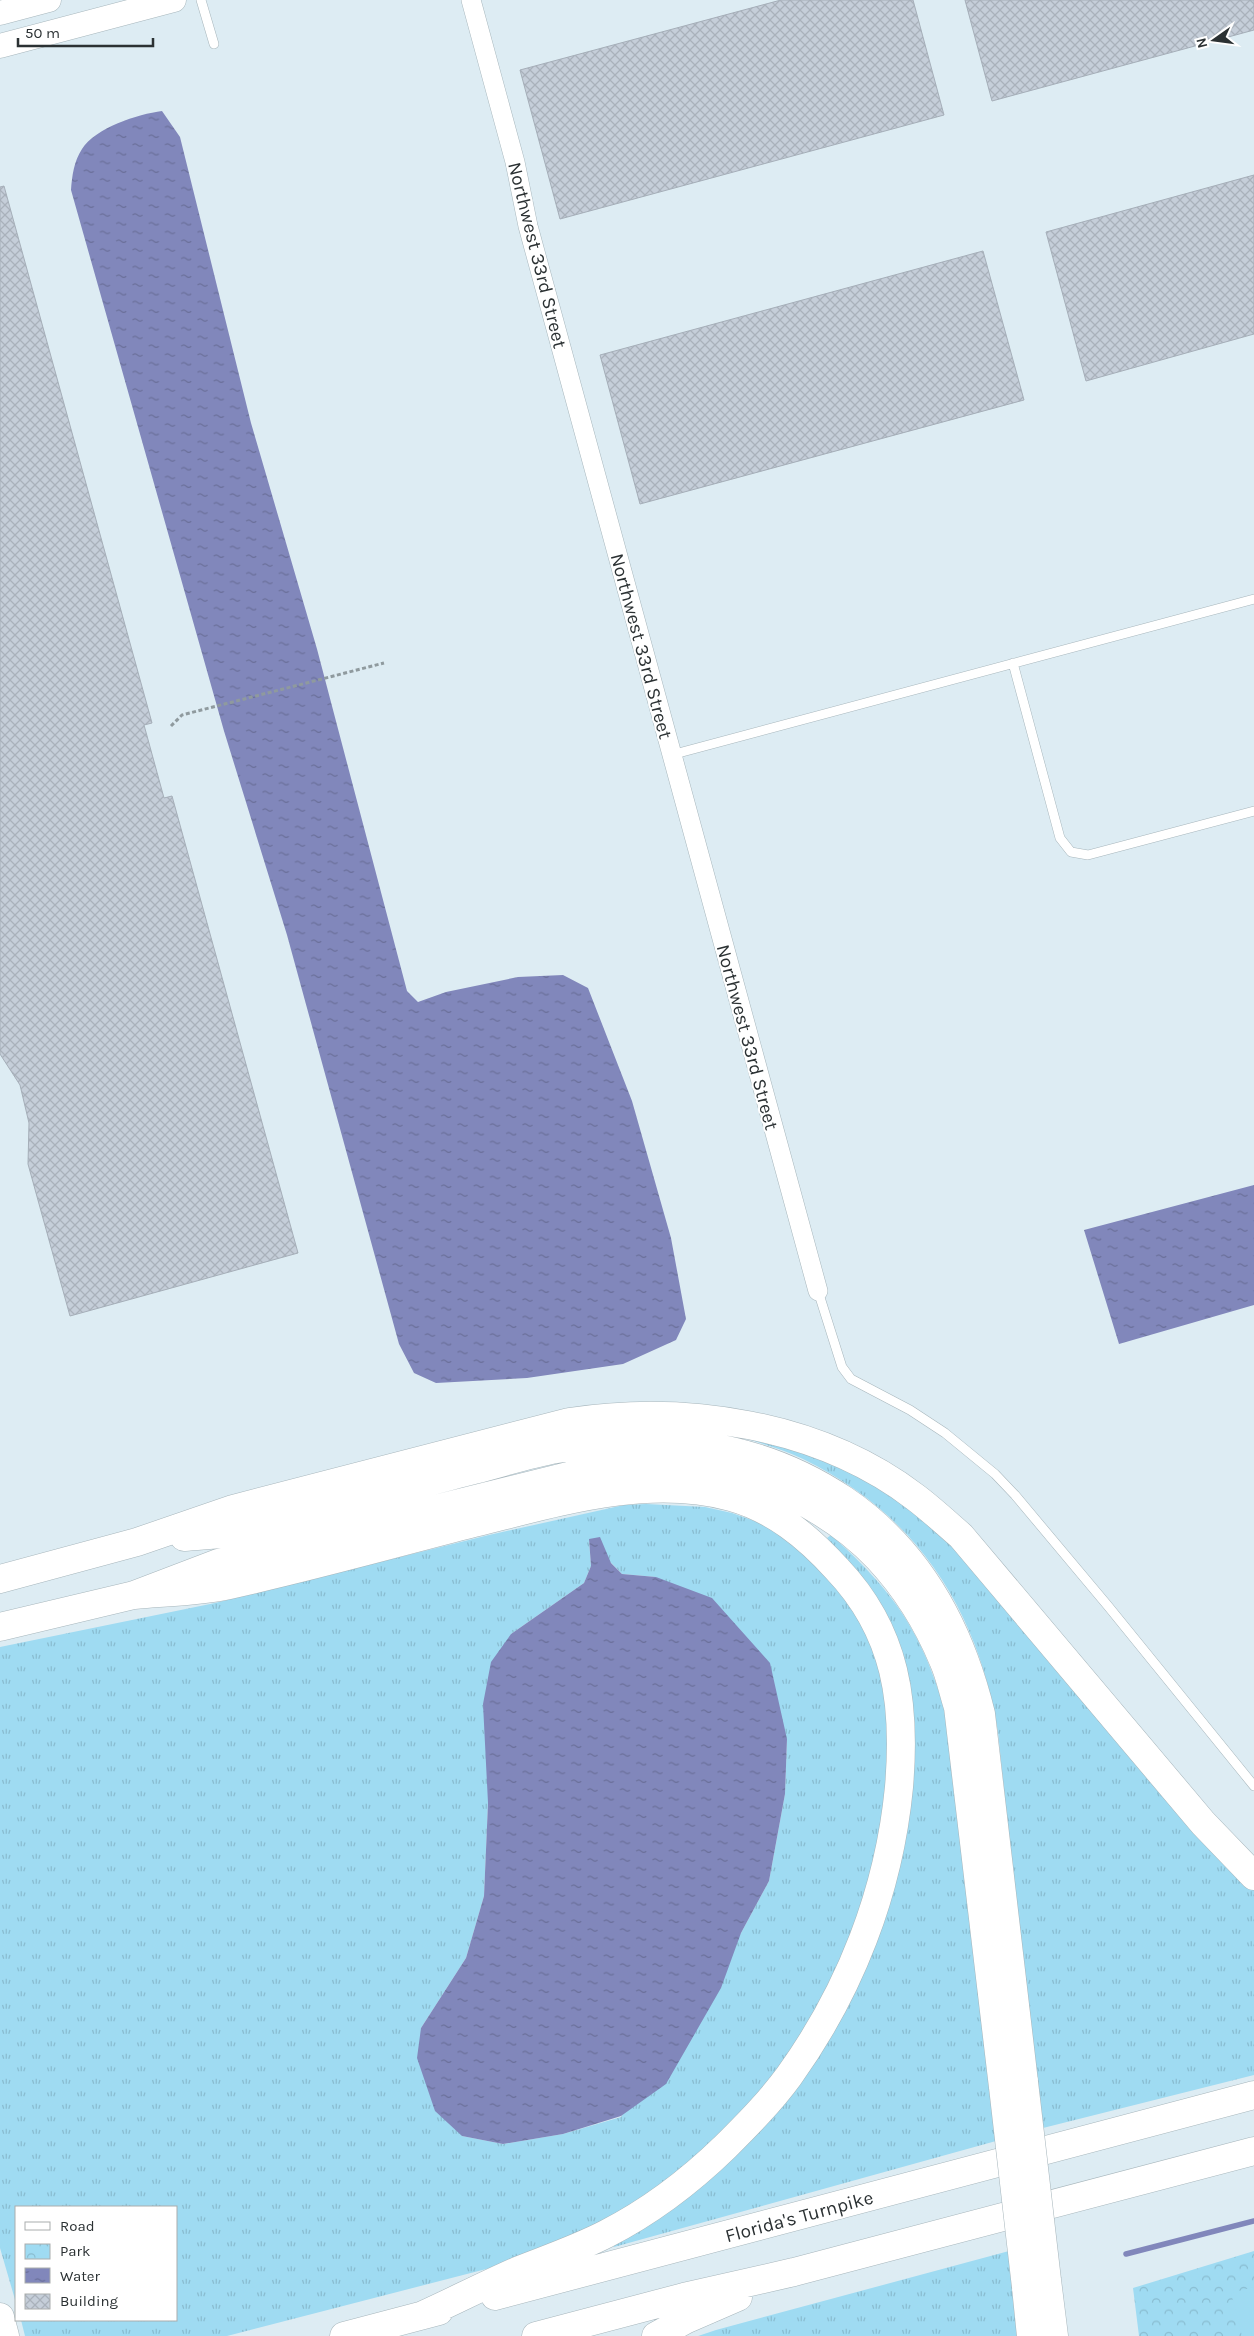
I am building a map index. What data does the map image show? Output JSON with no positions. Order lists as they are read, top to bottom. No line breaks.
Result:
{"streets":{"main road":["Florida's Turnpike"],"street":["Northwest 33rd Street"]},"legend":["Road","Park","Water","Building"],"scale_bar":"50 m","north":"left"}
